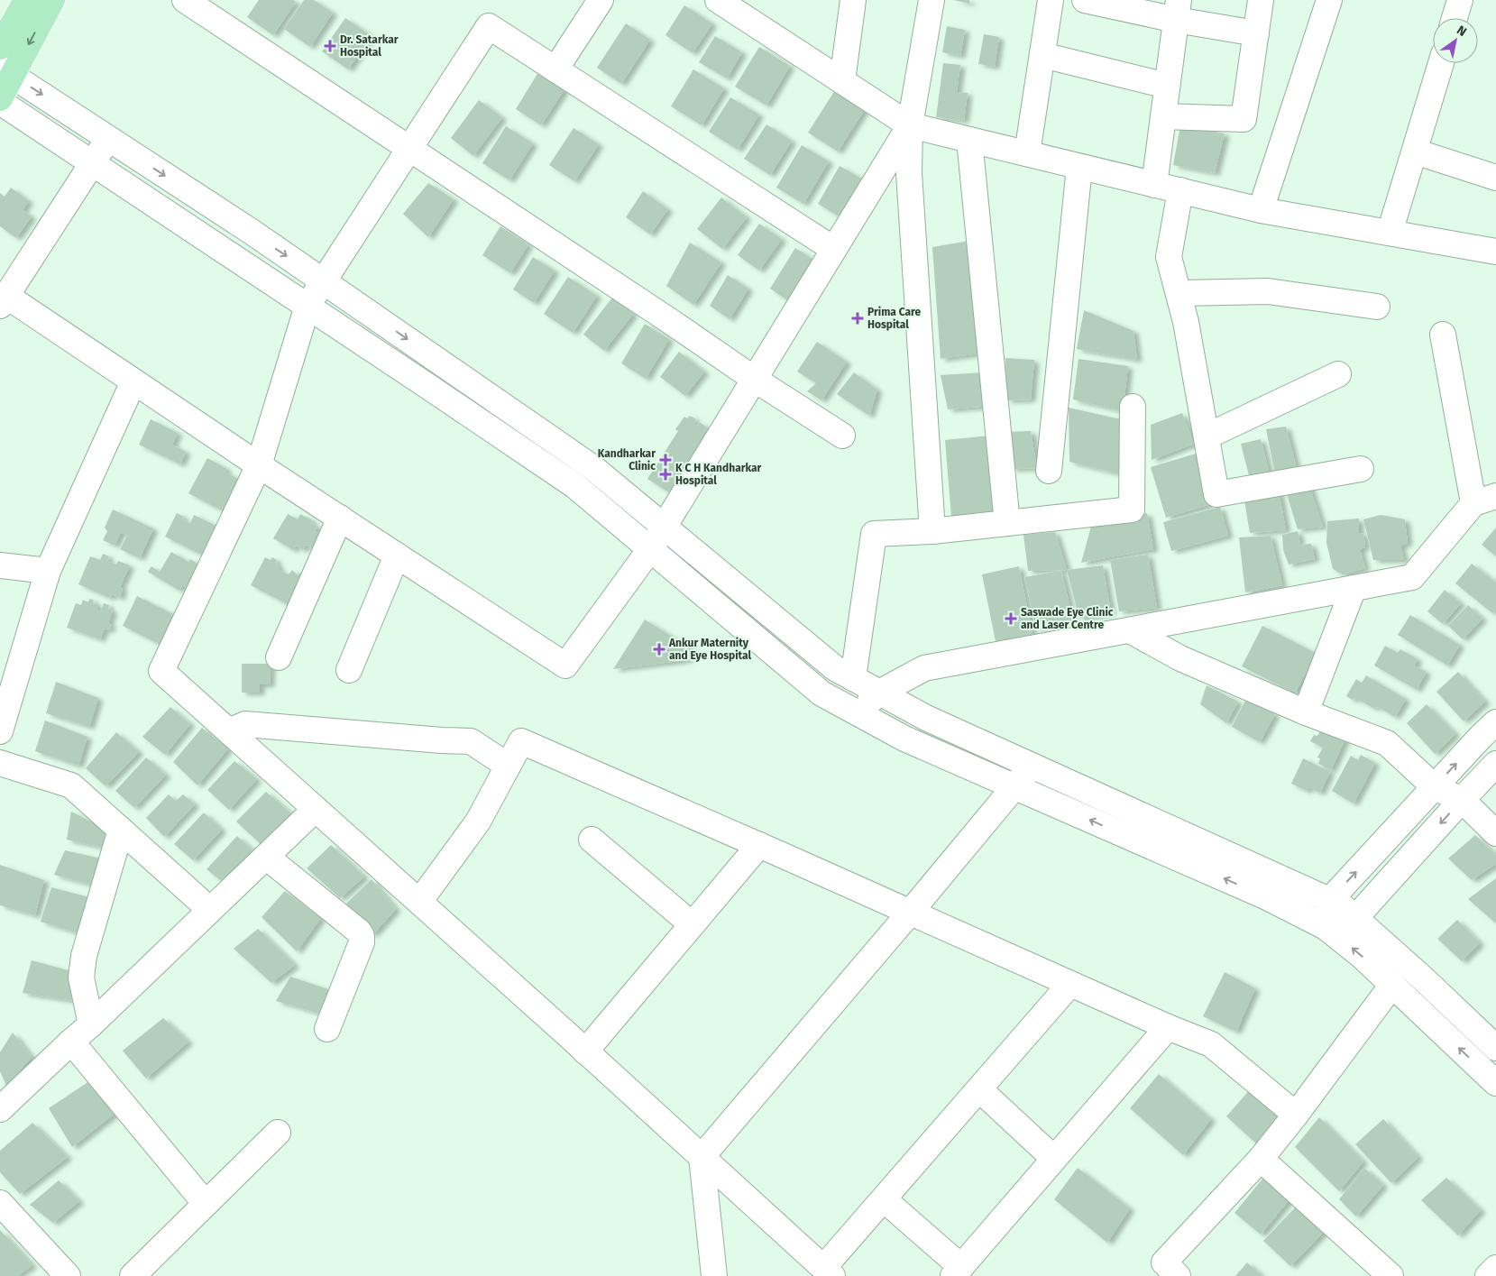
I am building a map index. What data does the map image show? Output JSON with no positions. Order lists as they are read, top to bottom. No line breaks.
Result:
{"places":{"health":["Dr. Satarkar Hospital","Prima Care Hospital","Kandharkar Clinic","K C H Kandharkar Hospital","Saswade Eye Clinic and Laser Centre","Ankur Maternity and Eye Hospital"]},"north":"top right"}
